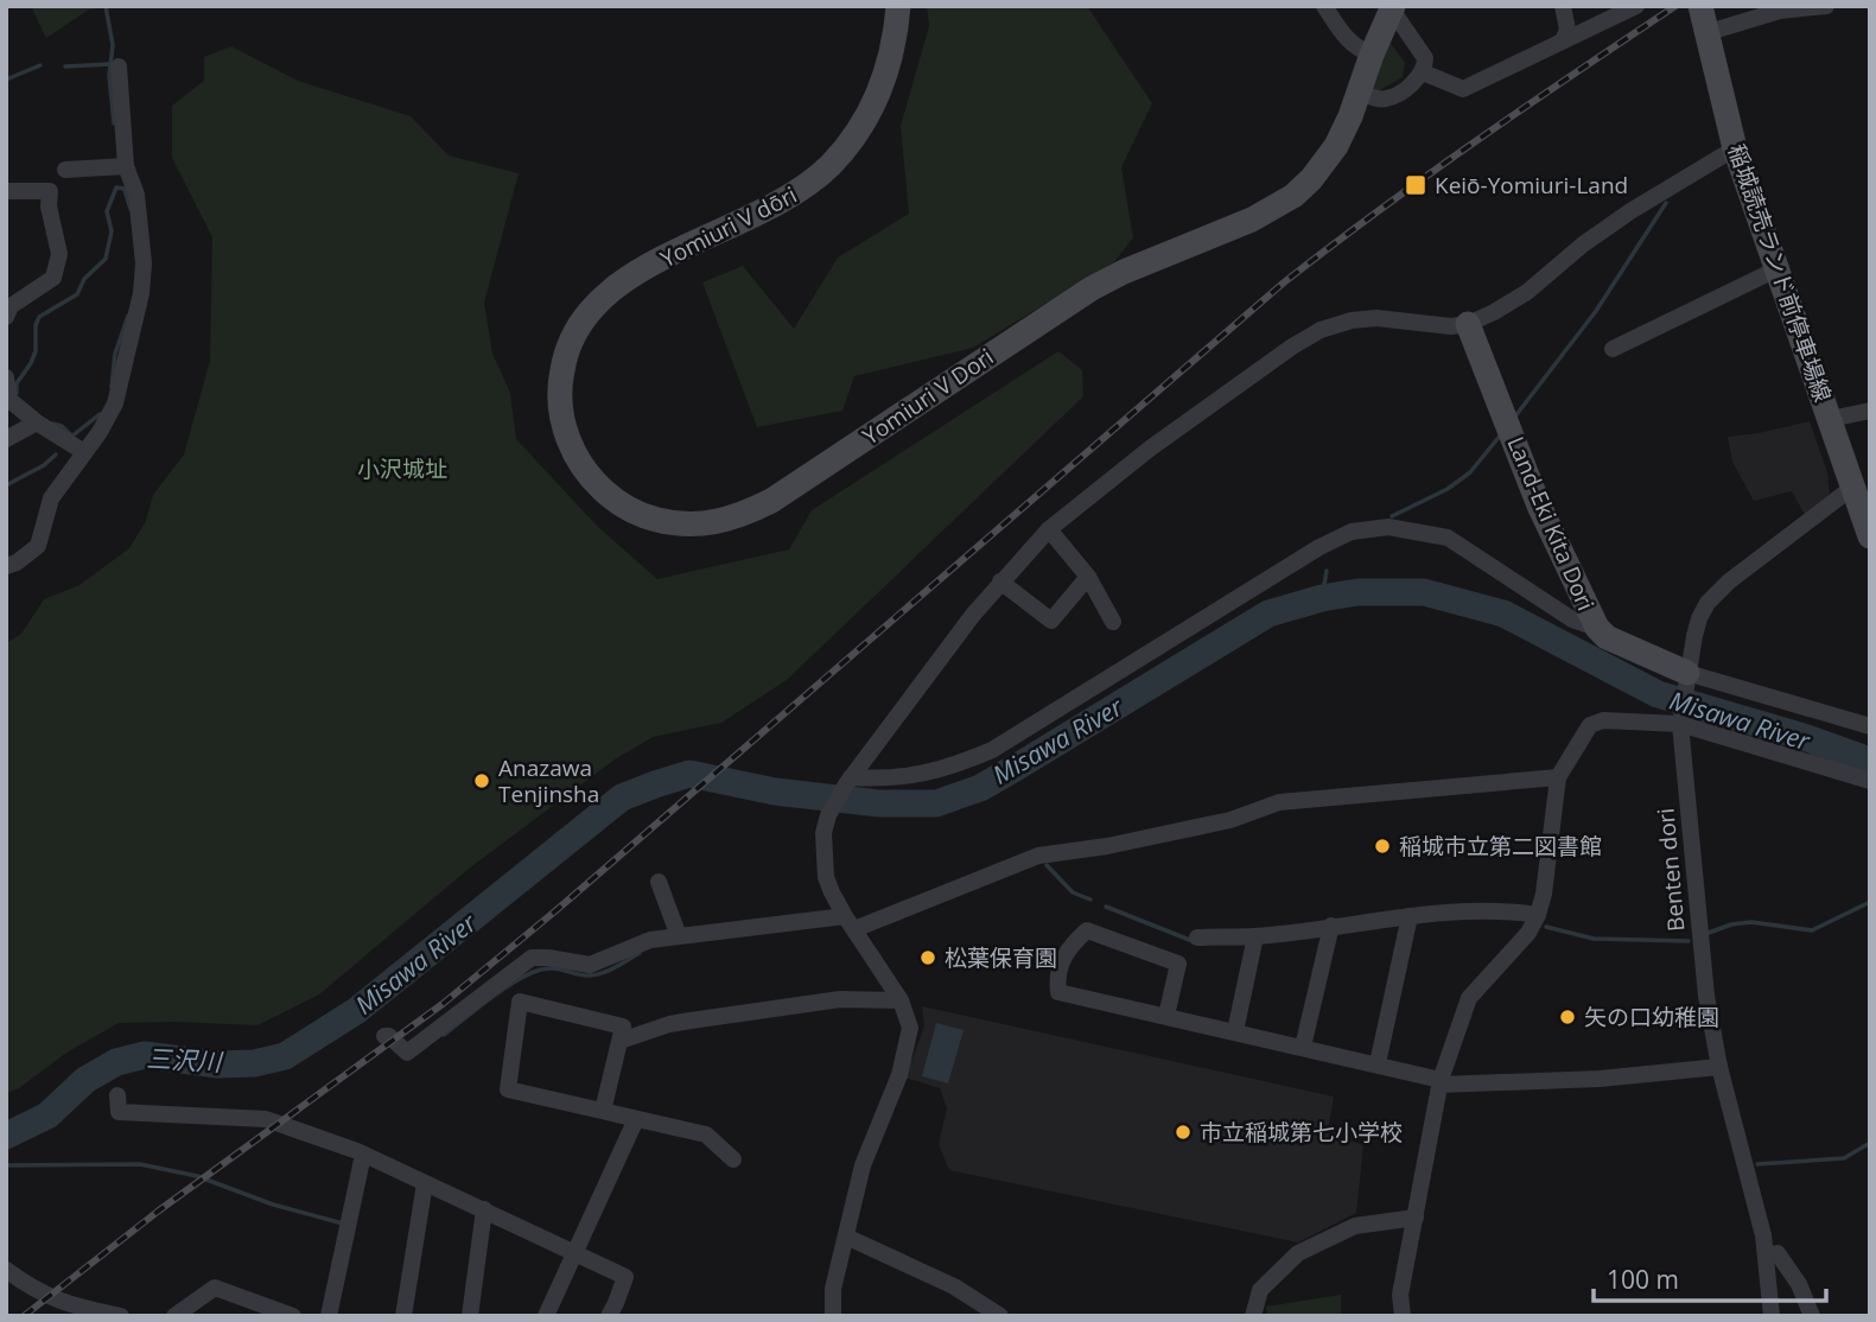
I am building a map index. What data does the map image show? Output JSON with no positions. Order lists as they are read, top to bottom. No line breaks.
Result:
{"streets":{"street":["Yomiuri V dōri","稲城読売ランド前停車場線","Land-Eki Kita Dori","Benten dori"]},"crossings":[["稲城読売ランド前停車場線","Benten dori"],["Land-Eki Kita Dori","Benten dori"]],"water":["Misawa River","三沢川"],"parks":["小沢城址"],"places":{"transit":["Keiō-Yomiuri-Land"],"other":["Anazawa Tenjinsha","稲城市立第二図書館","松葉保育園","矢の口幼稚園","市立稲城第七小学校"]},"scale_bar":"100 m"}
